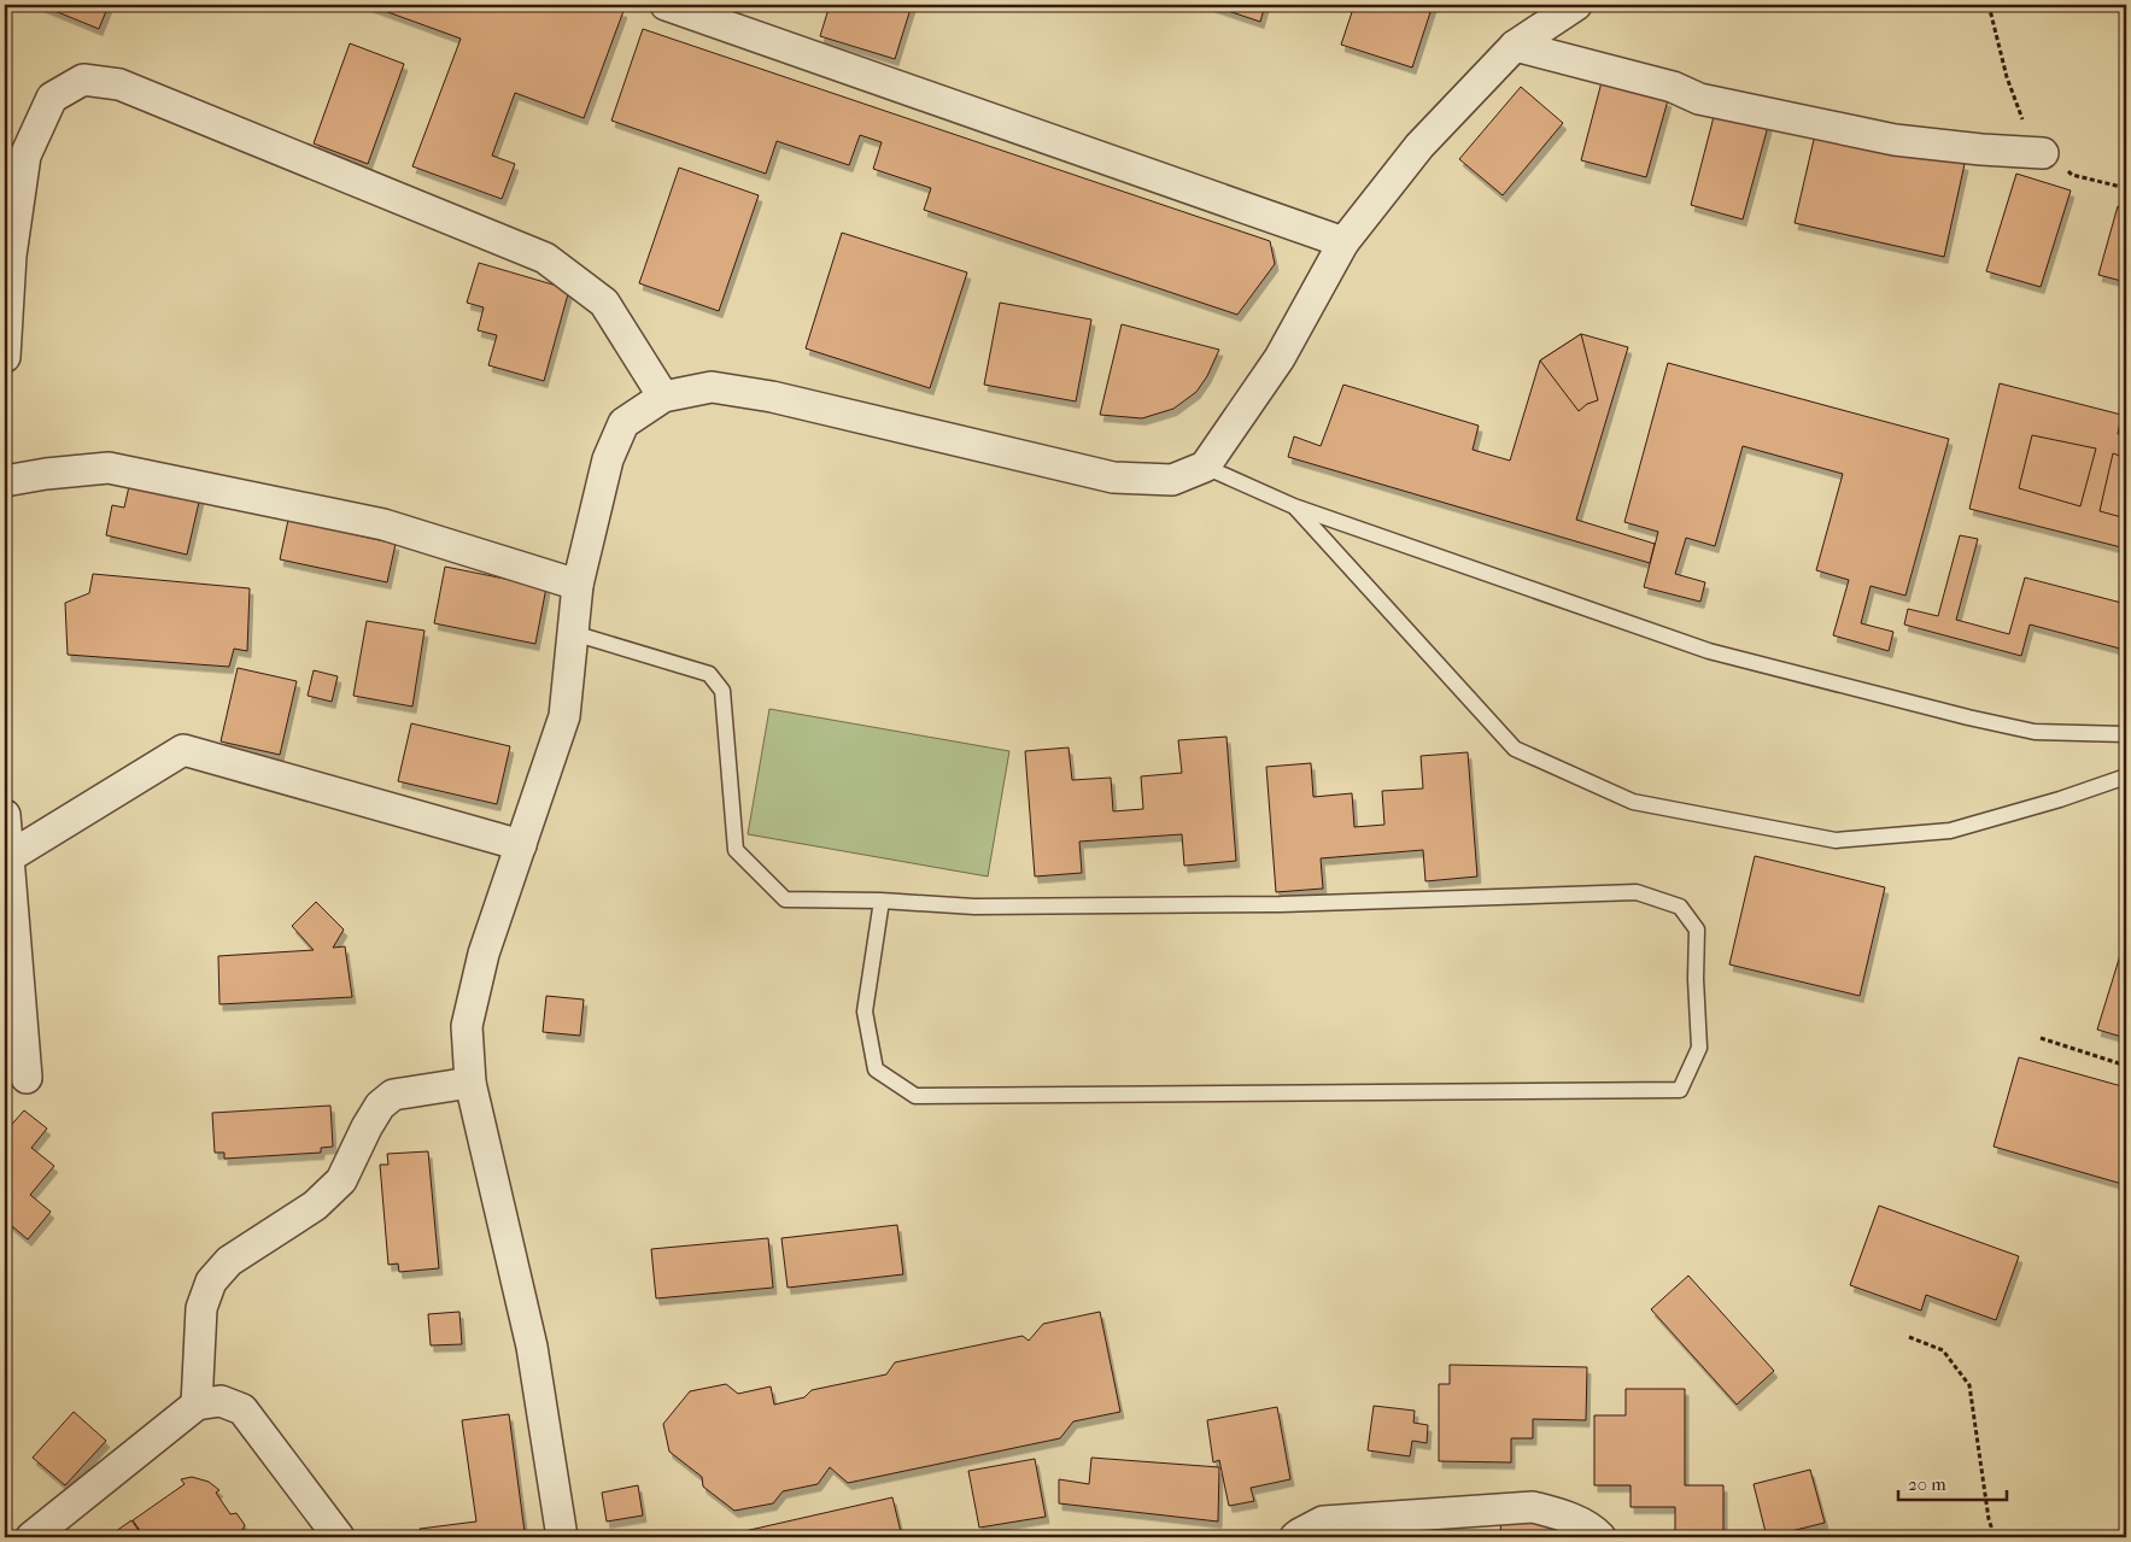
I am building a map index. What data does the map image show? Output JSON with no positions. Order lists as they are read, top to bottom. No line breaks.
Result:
{"scale_bar":"20 m"}
